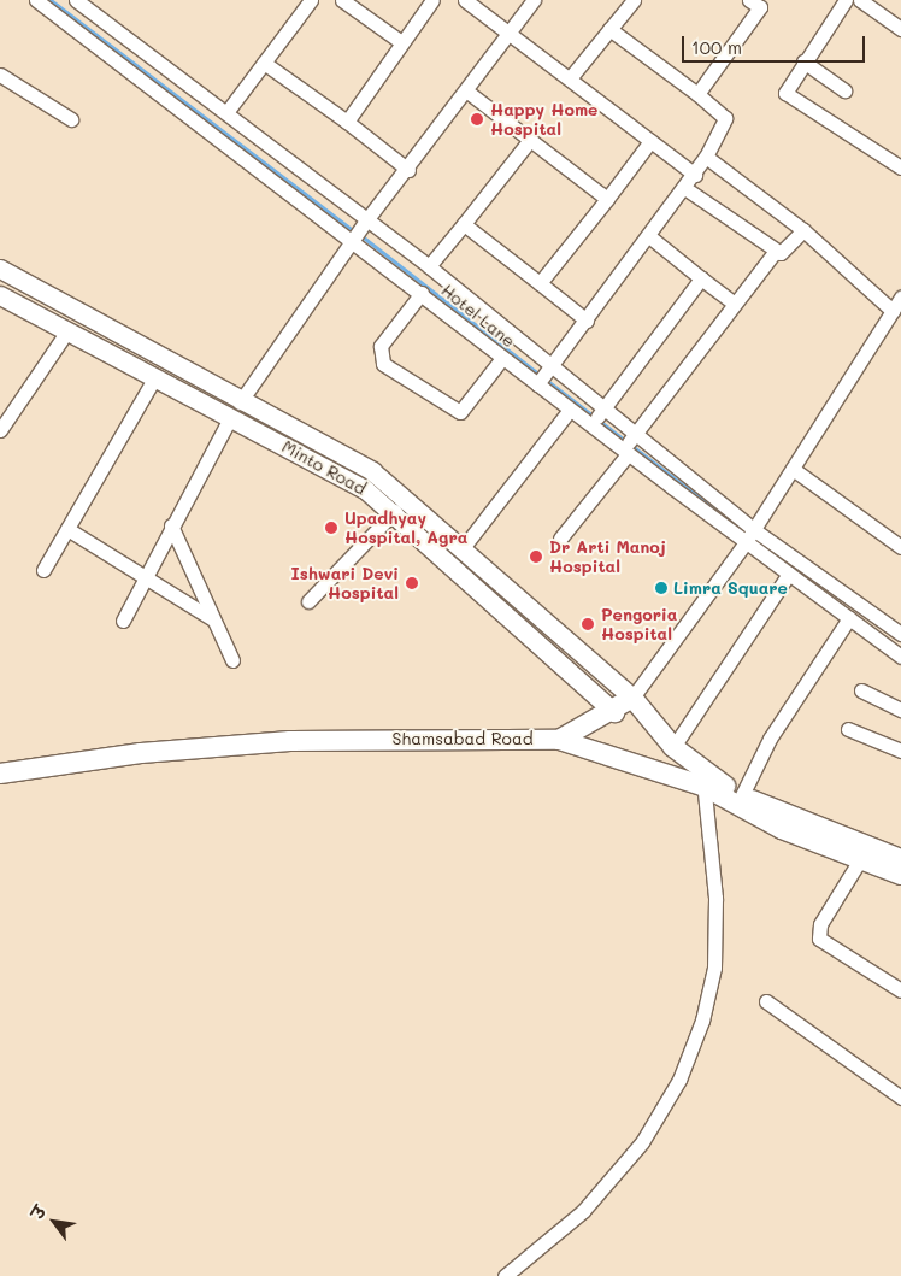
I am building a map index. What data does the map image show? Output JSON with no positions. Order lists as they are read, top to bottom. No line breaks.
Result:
{"streets":{"main road":["Minto Road","Shamsabad Road"],"street":["Hotel Lane"]},"crossings":[["Minto Road","Shamsabad Road"]],"places":["Happy Home Hospital","Upadhyay Hospital, Agra","Dr Arti Manoj Hospital","Ishwari Devi Hospital","Limra Square","Pengoria Hospital"],"scale_bar":"100 m","north":"top left"}
